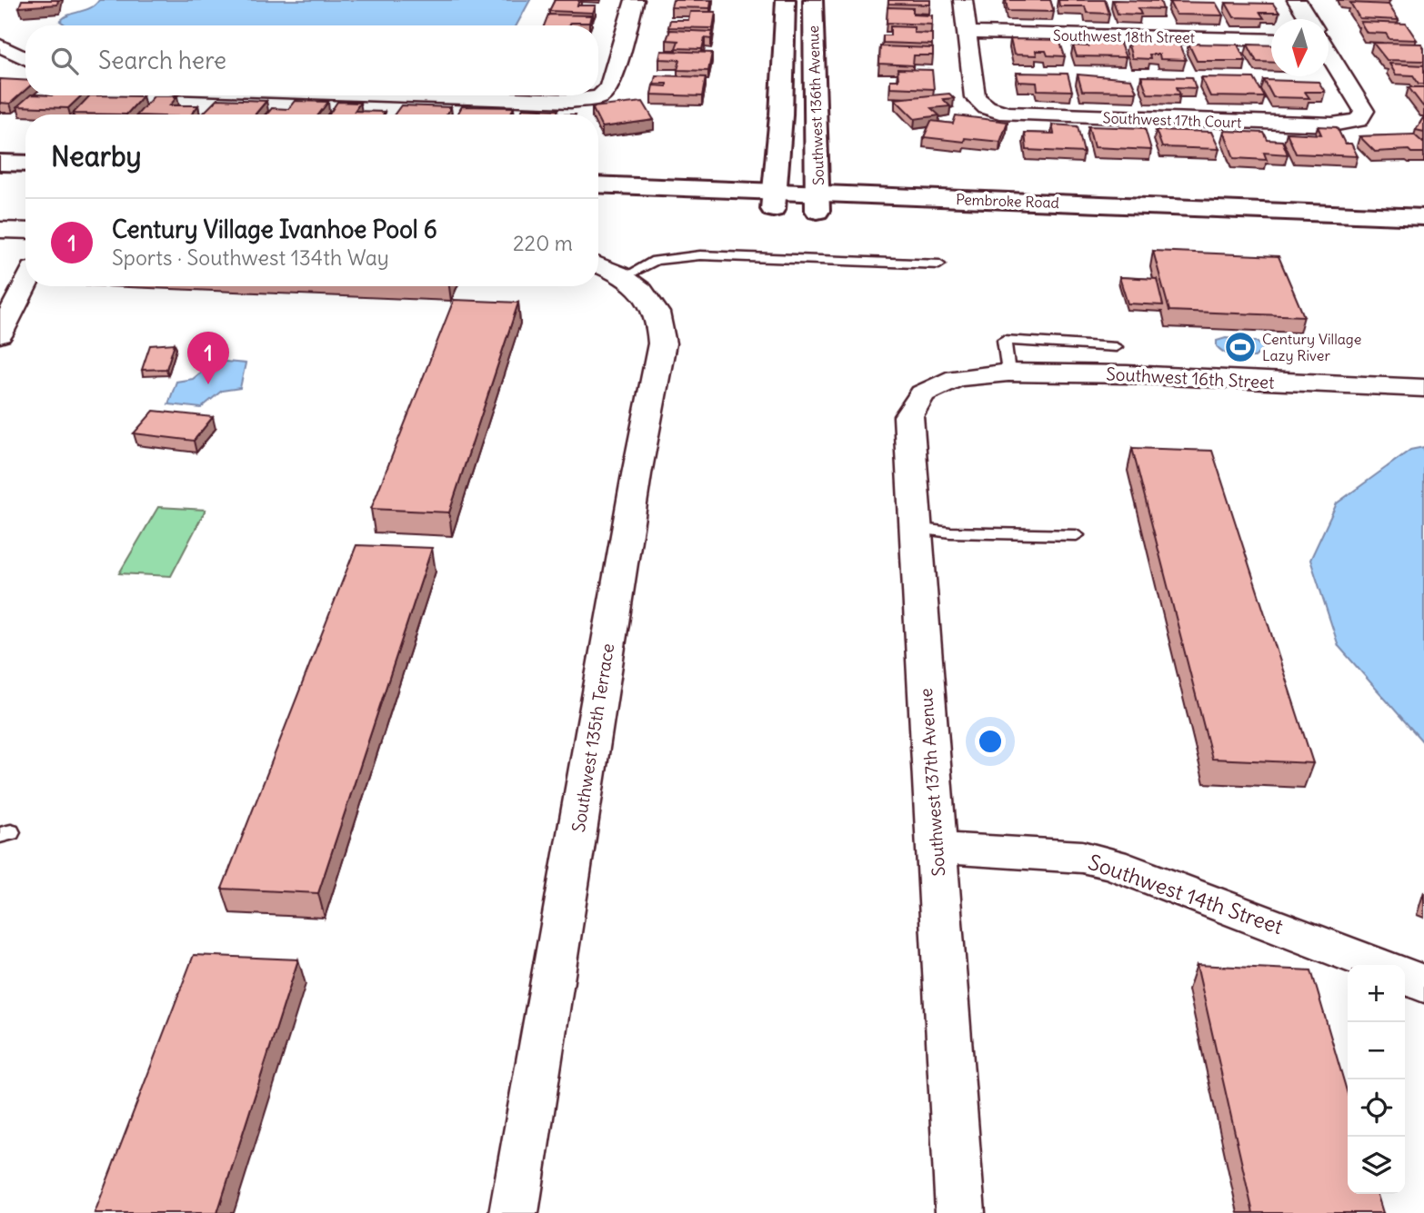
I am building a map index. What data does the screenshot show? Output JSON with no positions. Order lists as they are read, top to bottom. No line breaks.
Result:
{"streets":{"main road":["Southwest 136th Avenue","Pembroke Road"],"street":["Southwest 18th Street","Southwest 17th Court","Southwest 16th Street","Southwest 135th Terrace","Southwest 137th Avenue","Southwest 14th Street"]},"crossings":[["Southwest 18th Street","Southwest 17th Court"],["Southwest 136th Avenue","Pembroke Road"],["Southwest 16th Street","Southwest 137th Avenue"],["Southwest 137th Avenue","Southwest 14th Street"]],"places":{"sports":["Century Village Lazy River"]},"north":"bottom","page":{"search":"Search here","heading":"Nearby","list":[{"mark":"1","name":"Century Village Ivanhoe Pool 6","note":"Sports · Southwest 134th Way","value":"220 m"}],"pins":"1","map_buttons":["+","−"]}}
